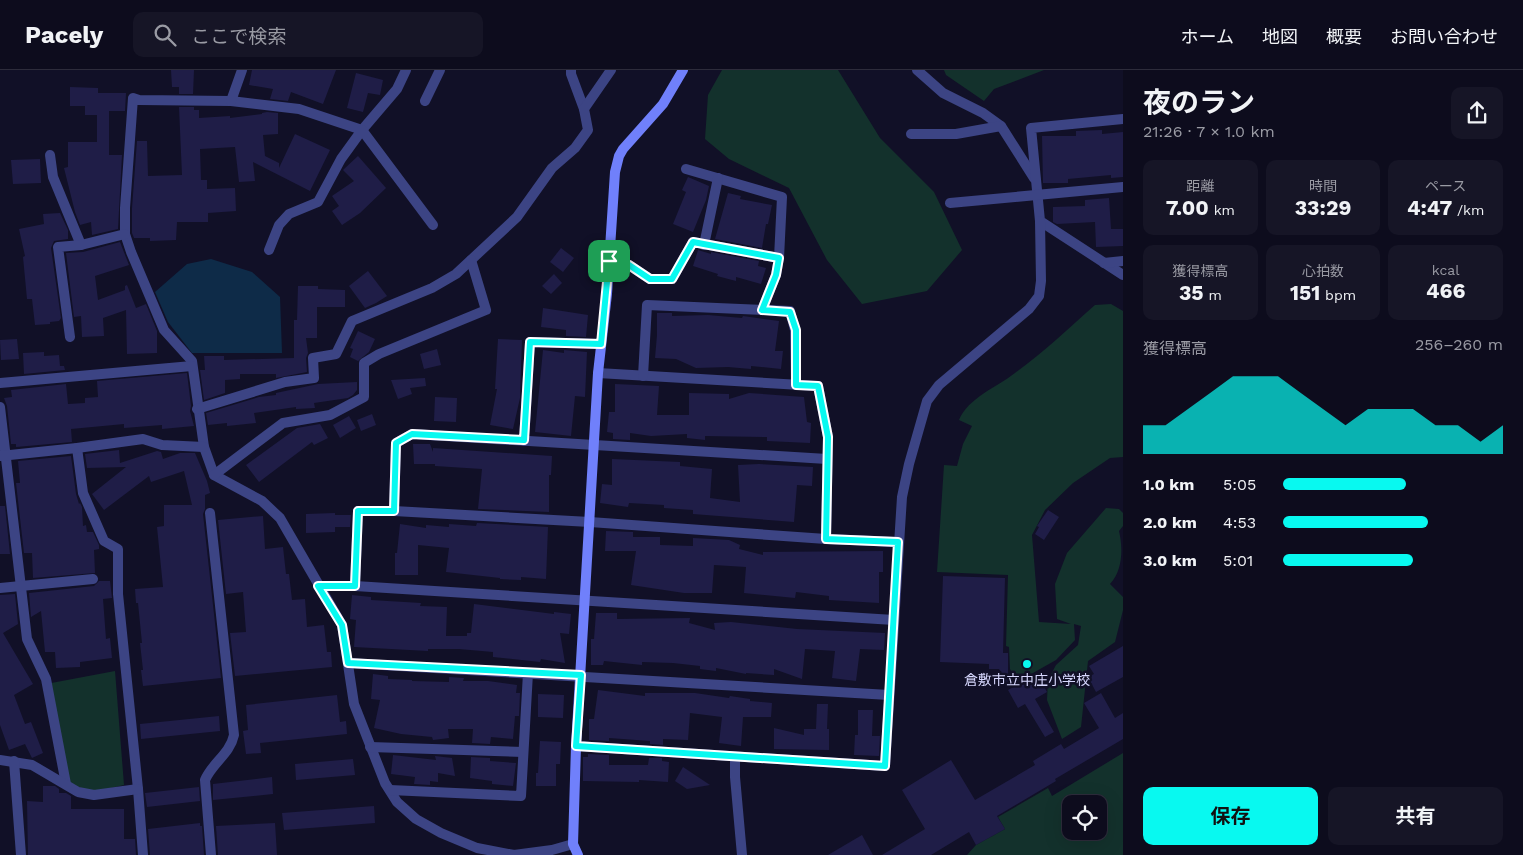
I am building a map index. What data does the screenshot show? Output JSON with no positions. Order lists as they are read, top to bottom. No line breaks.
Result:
{"places":["倉敷市立中庄小学校"],"page":{"header":"Pacely","search":"ここで検索","nav":["ホーム","地図","概要","お問い合わせ"],"heading":["夜のラン","21:26 · 7 × 1.0 km"],"stats":[["距離","7.00 km"],["時間","33:29"],["ペース","4:47 /km"],["獲得標高","35 m"],["心拍数","151 bpm"],["kcal","466"]],"chart":["獲得標高","256–260 m"],"list":[{"name":"1.0 km","note":"5:05"},{"name":"2.0 km","note":"4:53"},{"name":"3.0 km","note":"5:01"}],"buttons":["保存","共有"]}}
